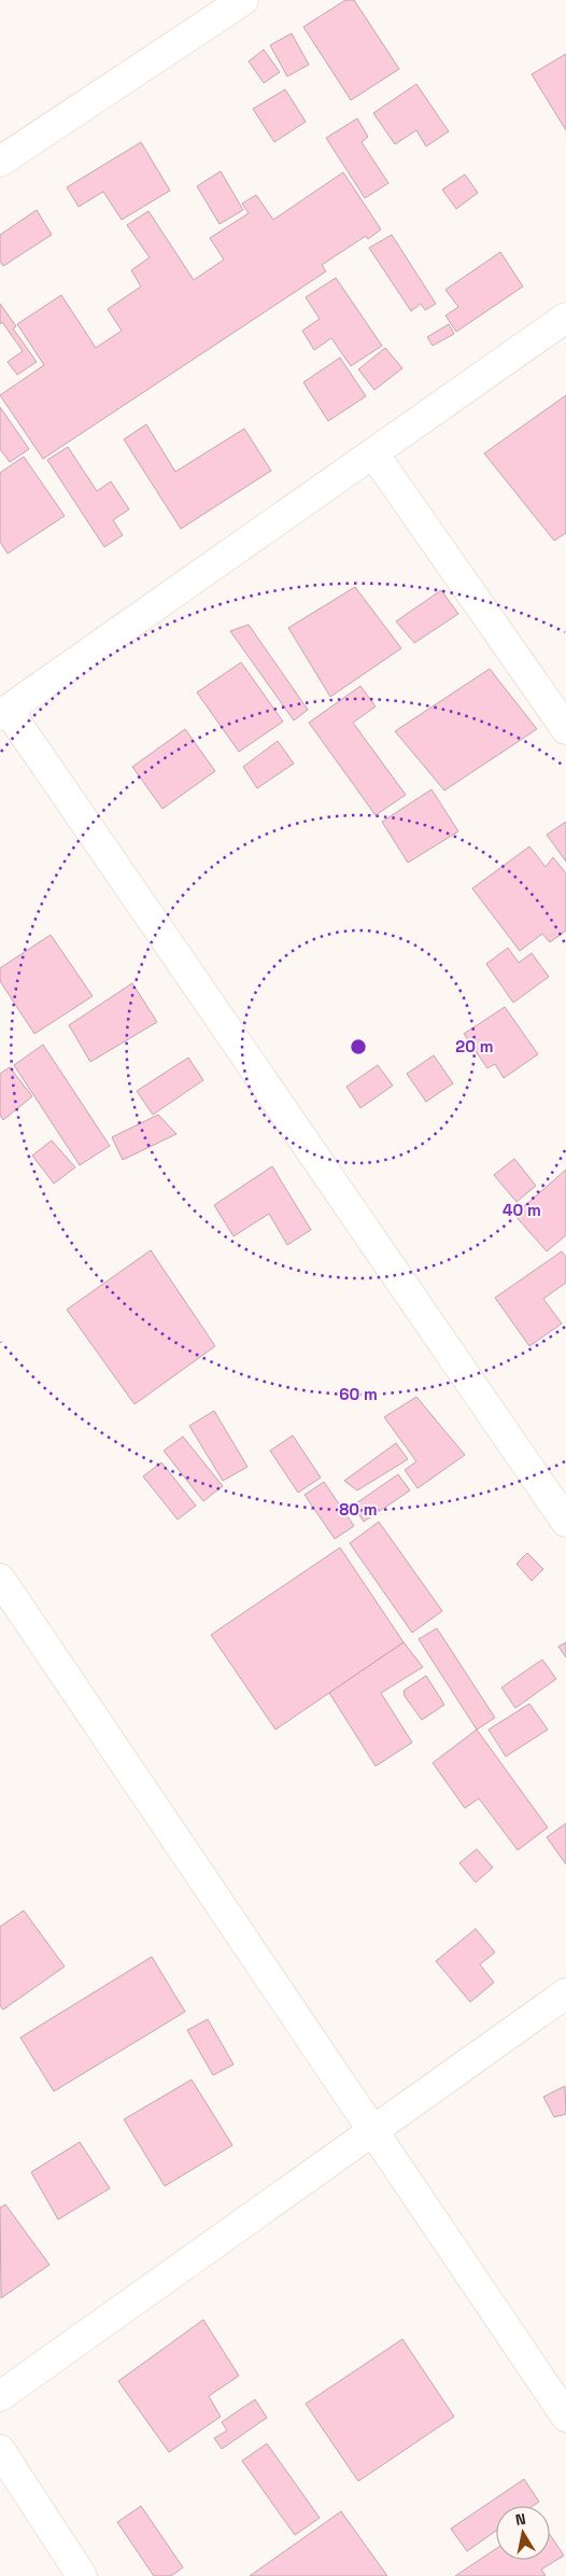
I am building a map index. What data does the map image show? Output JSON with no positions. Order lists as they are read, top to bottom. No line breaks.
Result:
{"north":"top","rings":["20 m","40 m","60 m","80 m"]}
